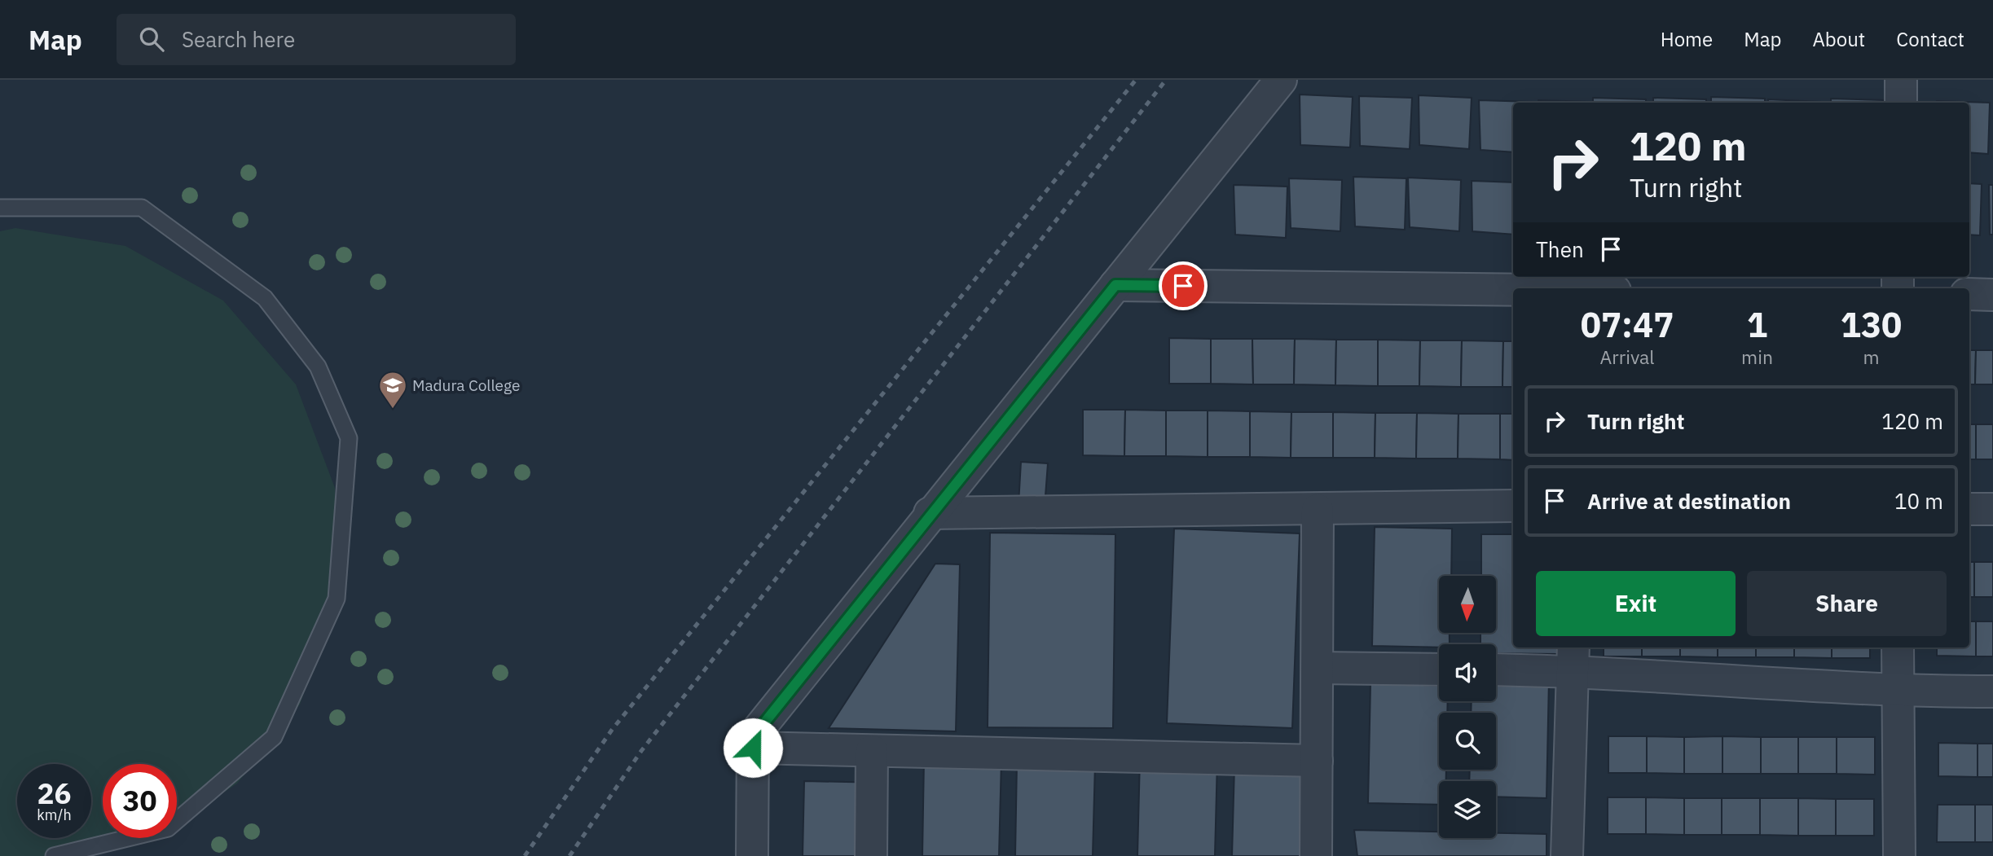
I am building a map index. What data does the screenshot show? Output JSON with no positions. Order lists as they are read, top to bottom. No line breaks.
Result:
{"places":{"school or university":["Madura College"]},"north":"bottom","page":{"header":"Map","search":"Search here","nav":["Home","Map","About","Contact"],"turn":["120 m","Turn right"],"then":"Then","eta":["07:47","Arrival","1","min","130","m"],"list":[{"name":"Turn right","value":"120 m"},{"name":"Arrive at destination","value":"10 m"}],"buttons":["Exit","Share"],"speed":"26 km/h","limit":"30"}}
